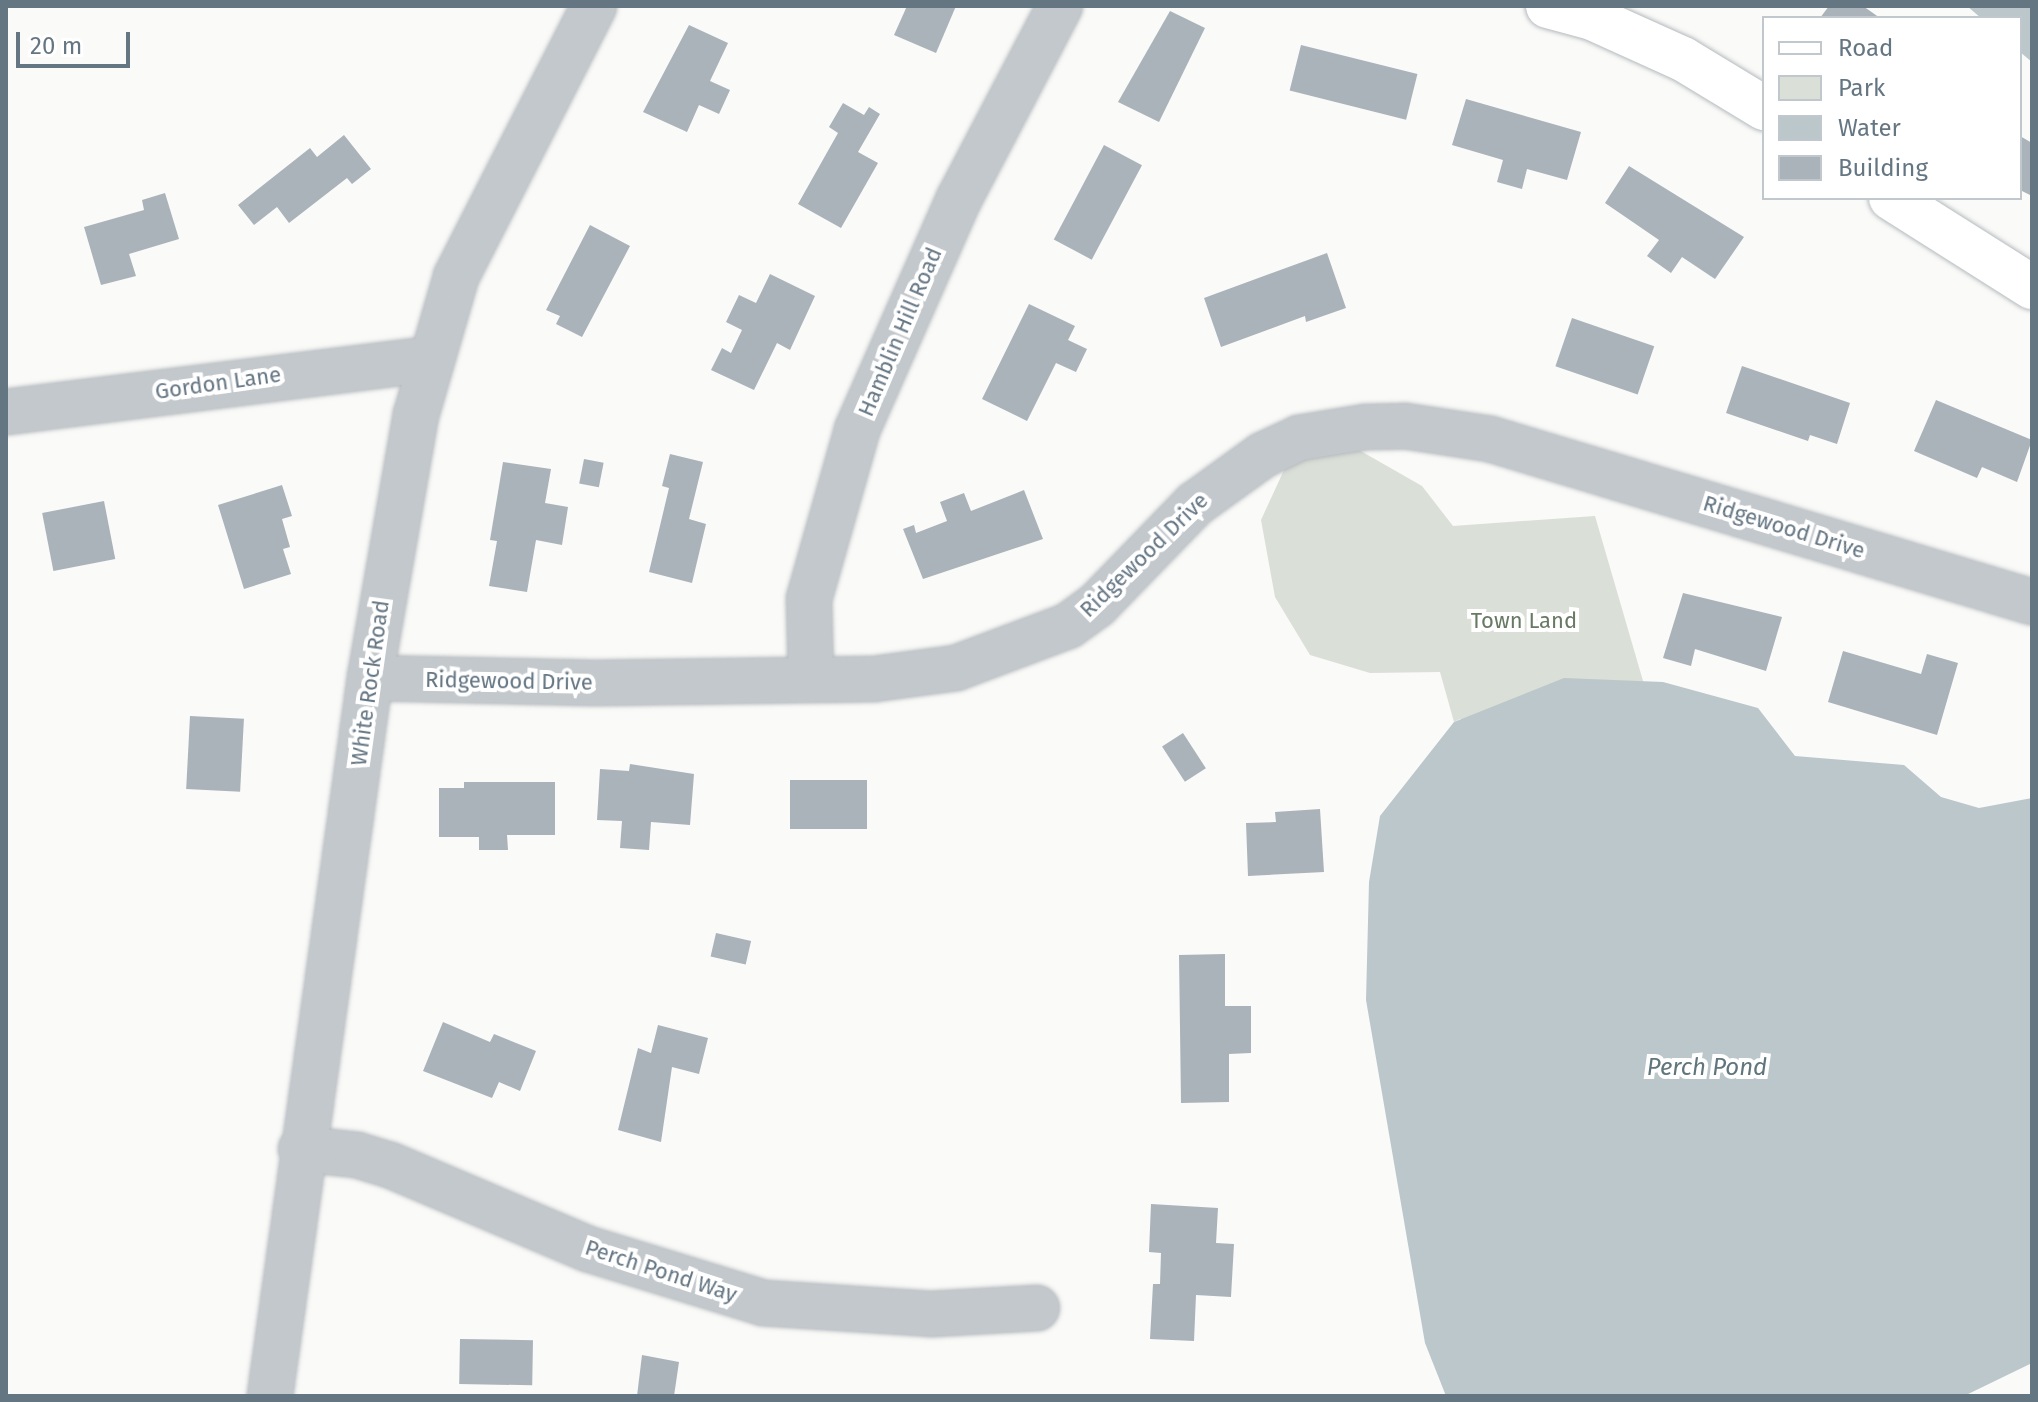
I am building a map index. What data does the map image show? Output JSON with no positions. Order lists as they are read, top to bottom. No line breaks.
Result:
{"streets":{"street":["Hamblin Hill Road","Gordon Lane","Ridgewood Drive","White Rock Road","Perch Pond Way"]},"crossings":[["Hamblin Hill Road","Ridgewood Drive"],["Gordon Lane","White Rock Road"],["Ridgewood Drive","White Rock Road"],["White Rock Road","Perch Pond Way"]],"water":["Perch Pond"],"parks":["Town Land"],"legend":["Road","Park","Water","Building"],"scale_bar":"20 m"}
